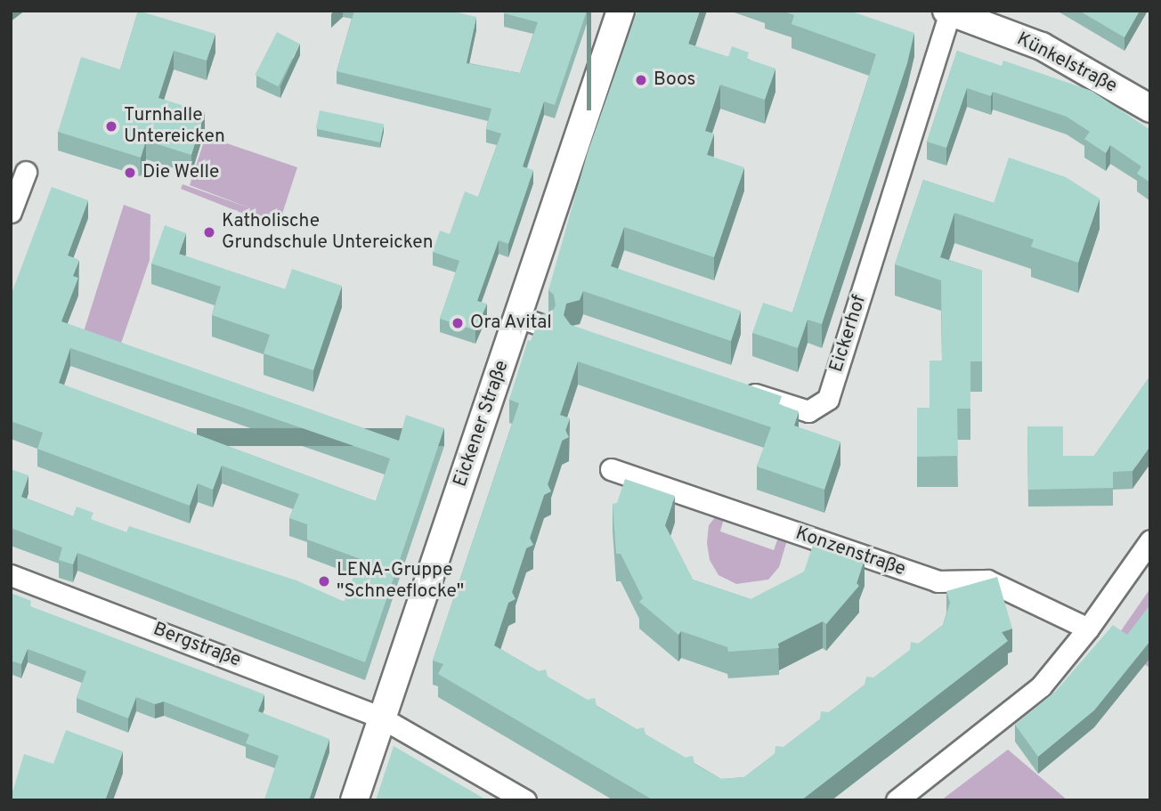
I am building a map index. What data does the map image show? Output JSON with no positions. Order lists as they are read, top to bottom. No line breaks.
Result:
{"streets":{"street":["Künkelstraße","Eickerhof","Eickener Straße","Konzenstraße","Bergstraße"]},"crossings":[["Künkelstraße","Eickerhof"],["Eickener Straße","Bergstraße"]],"places":["Boos","Turnhalle Untereicken","Die Welle","Katholische Grundschule Untereicken","Ora Avital","LENA-Gruppe \"Schneeflocke\""]}
